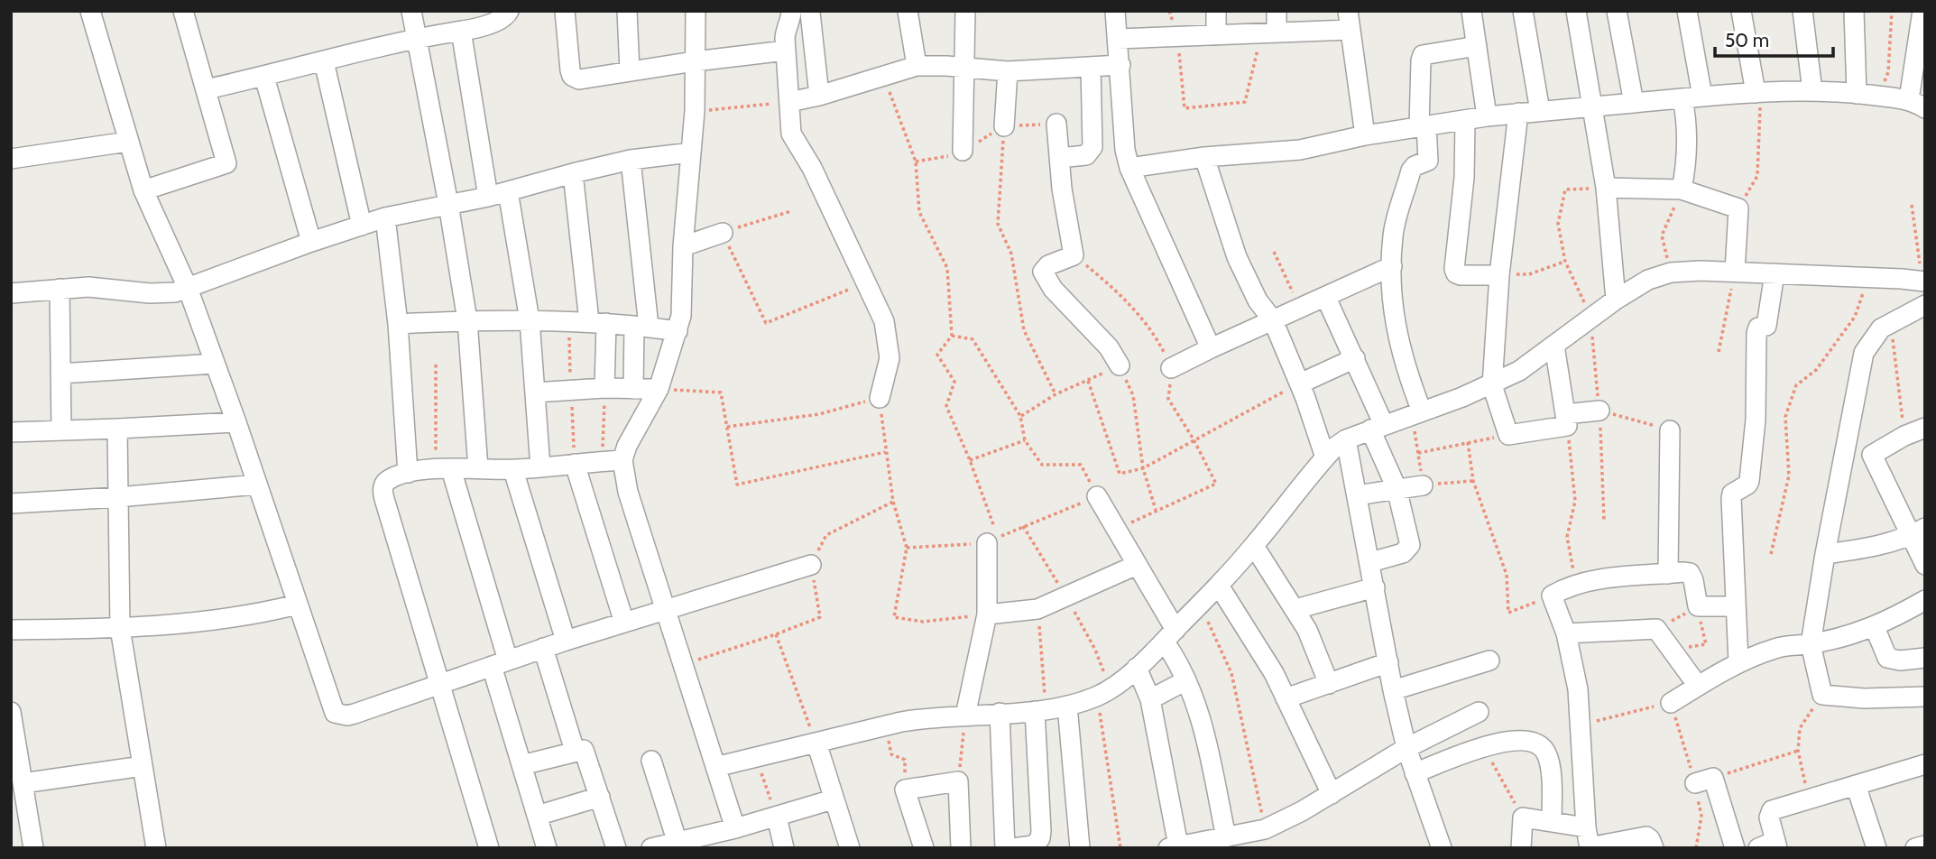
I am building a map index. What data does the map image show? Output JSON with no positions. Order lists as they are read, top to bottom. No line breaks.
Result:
{"scale_bar":"50 m"}
